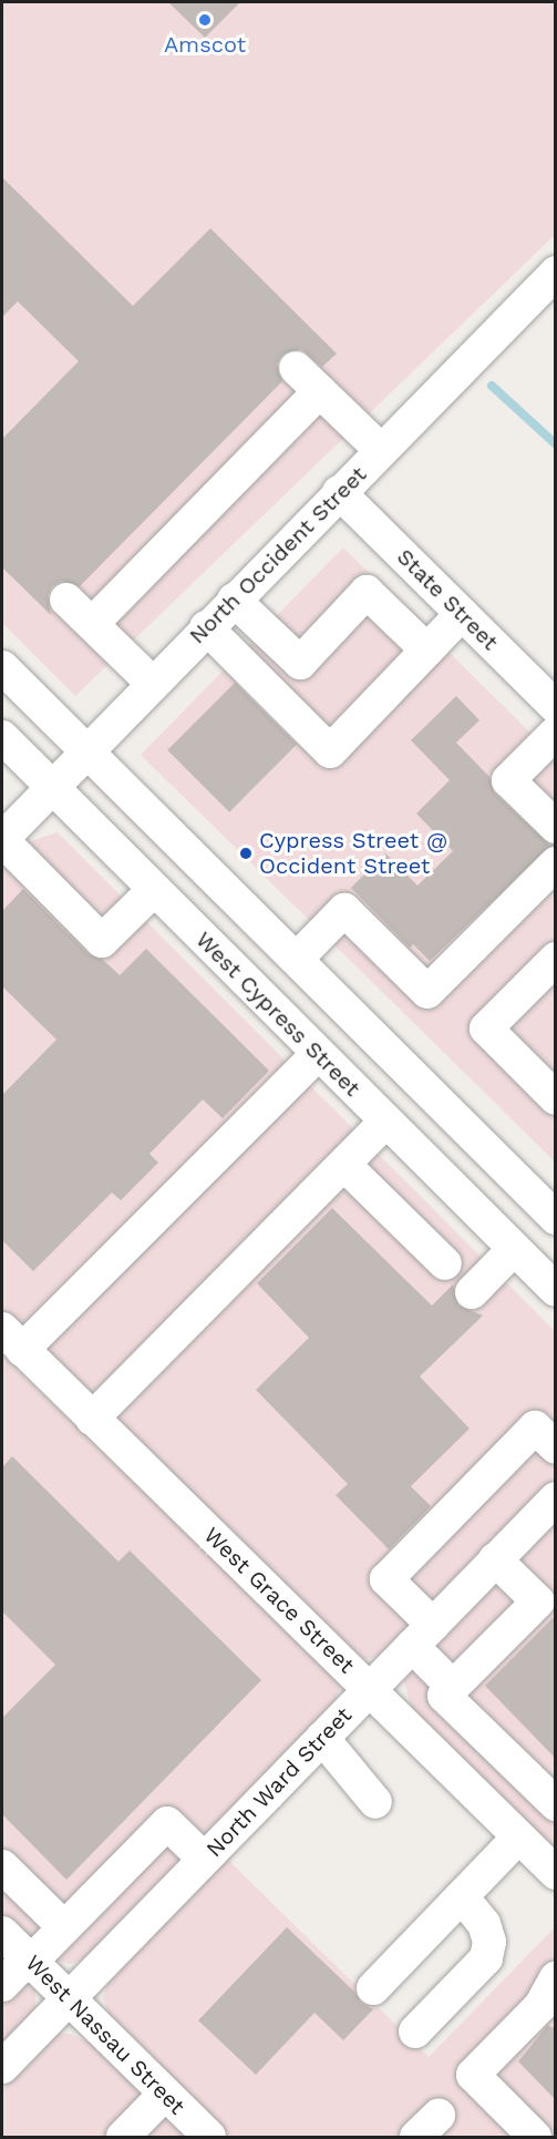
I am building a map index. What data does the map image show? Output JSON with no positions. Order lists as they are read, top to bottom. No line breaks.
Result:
{"streets":{"street":["North Occident Street","State Street","West Cypress Street","West Grace Street","North Ward Street","West Nassau Street"]},"crossings":[["North Occident Street","State Street"],["North Occident Street","West Cypress Street"],["West Grace Street","North Ward Street"],["North Ward Street","West Nassau Street"]],"places":["Amscot","Cypress Street @ Occident Street"]}
